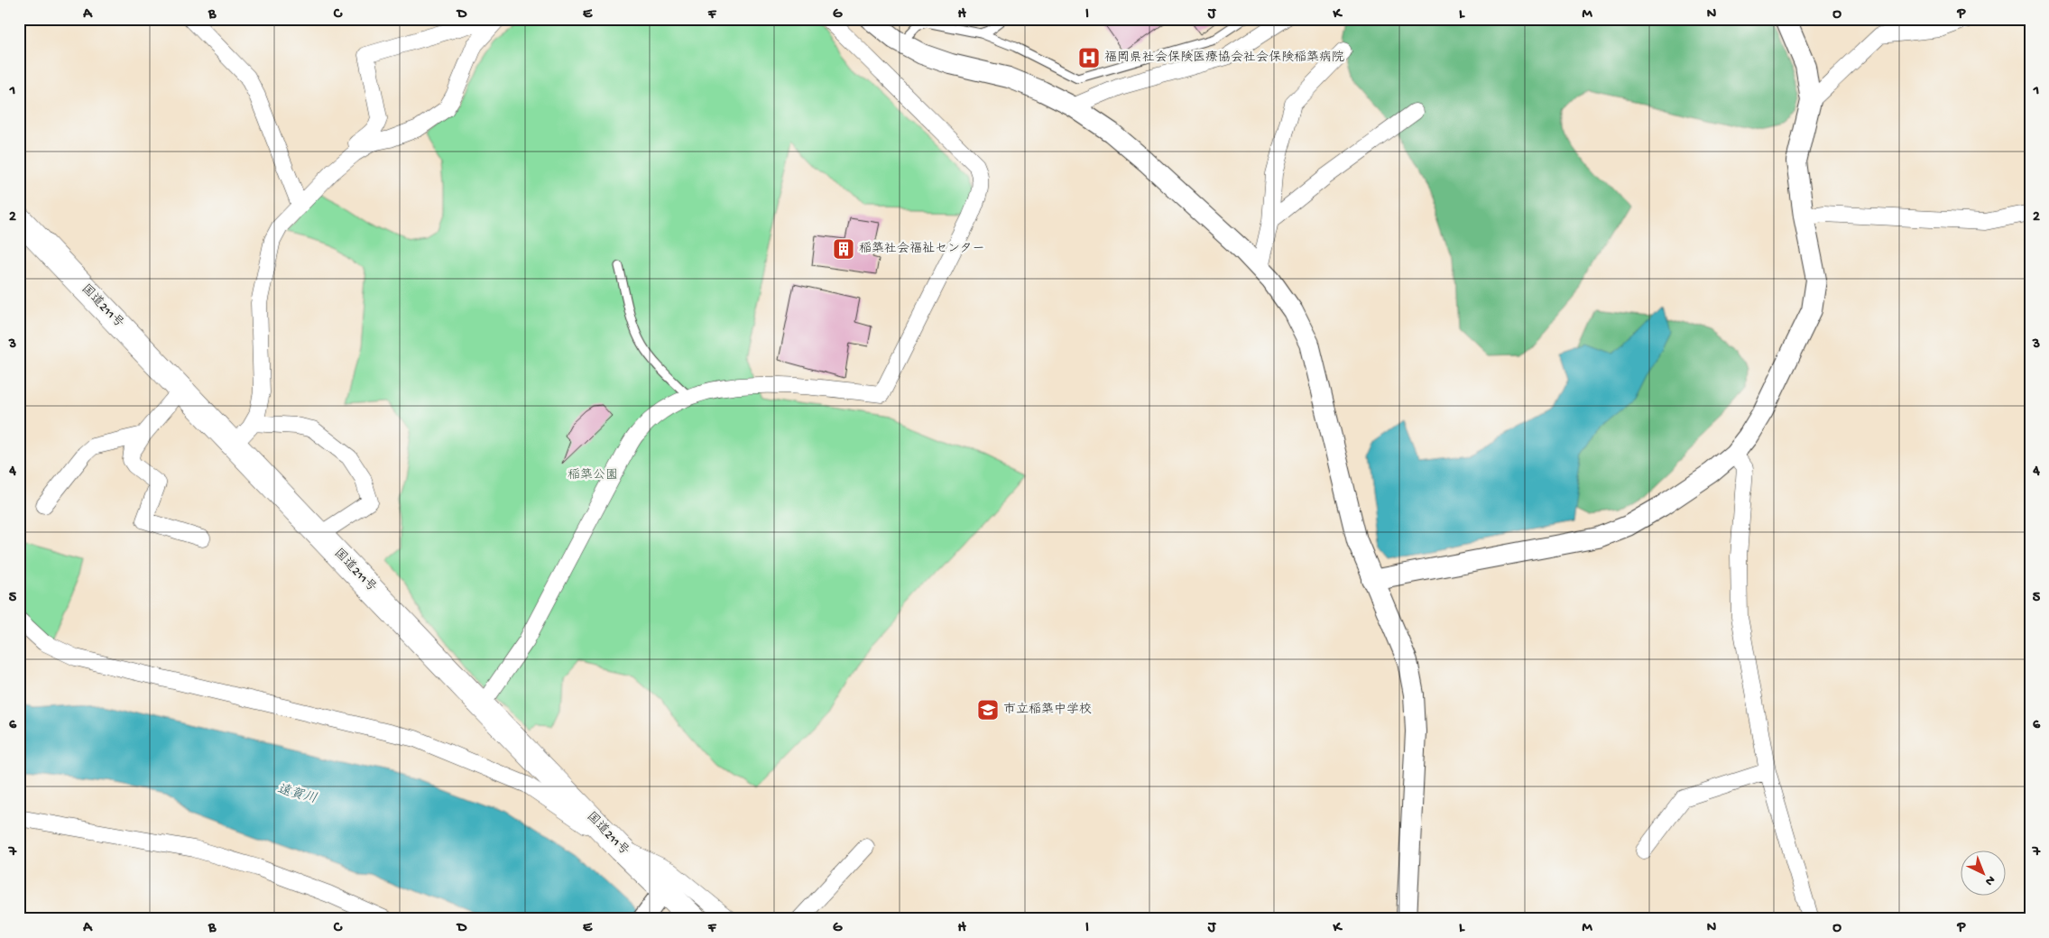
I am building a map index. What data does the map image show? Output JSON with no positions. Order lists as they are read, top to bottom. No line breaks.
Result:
{"streets":{"highway":["国道211号"]},"water":["遠賀川"],"parks":["稲築公園"],"places":{"hospital":["福岡県社会保険医療協会社会保険稲築病院"],"building":["稲築社会福祉センター"],"school or university":["市立稲築中学校"]},"north":"bottom right","grid":{"columns":["A","B","C","D","E","F","G","H","I","J","K","L","M","N","O","P"],"rows":["1","2","3","4","5","6","7"]}}
